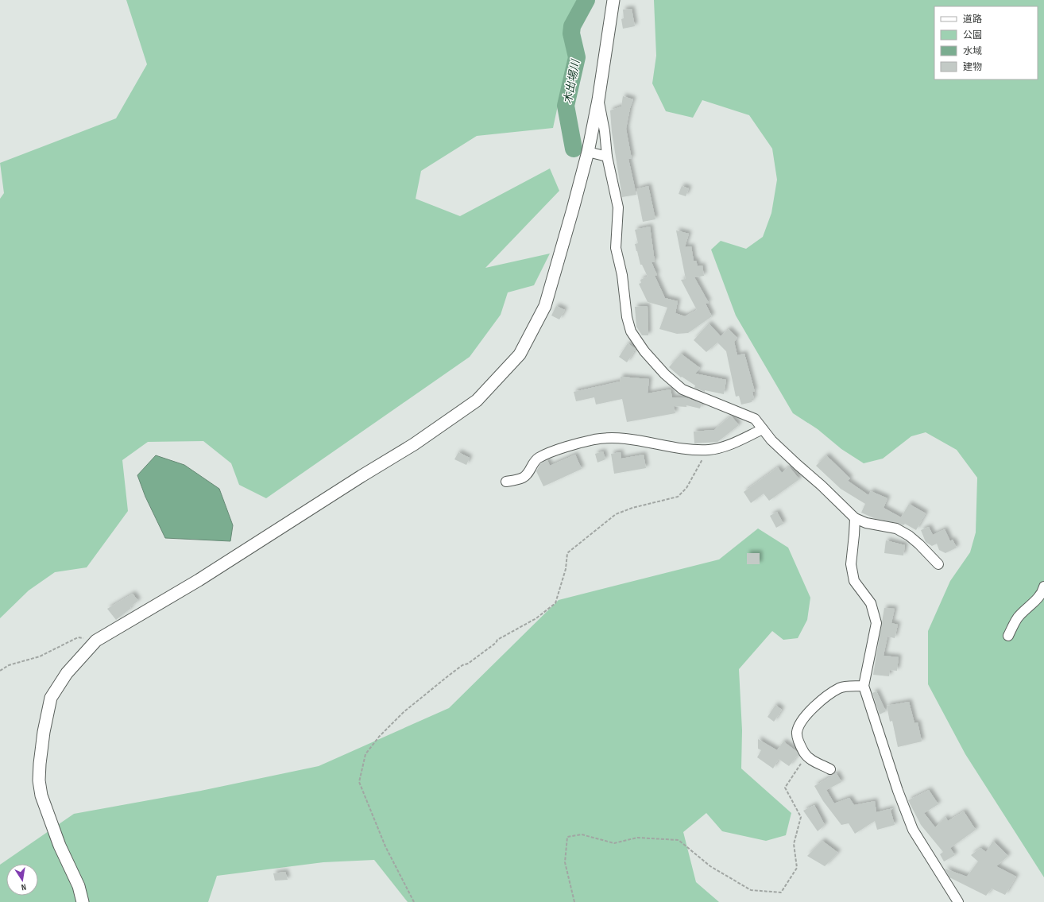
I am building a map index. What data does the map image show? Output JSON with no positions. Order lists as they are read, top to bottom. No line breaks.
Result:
{"water":["木出場川"],"legend":["道路","公園","水域","建物"],"north":"bottom"}
